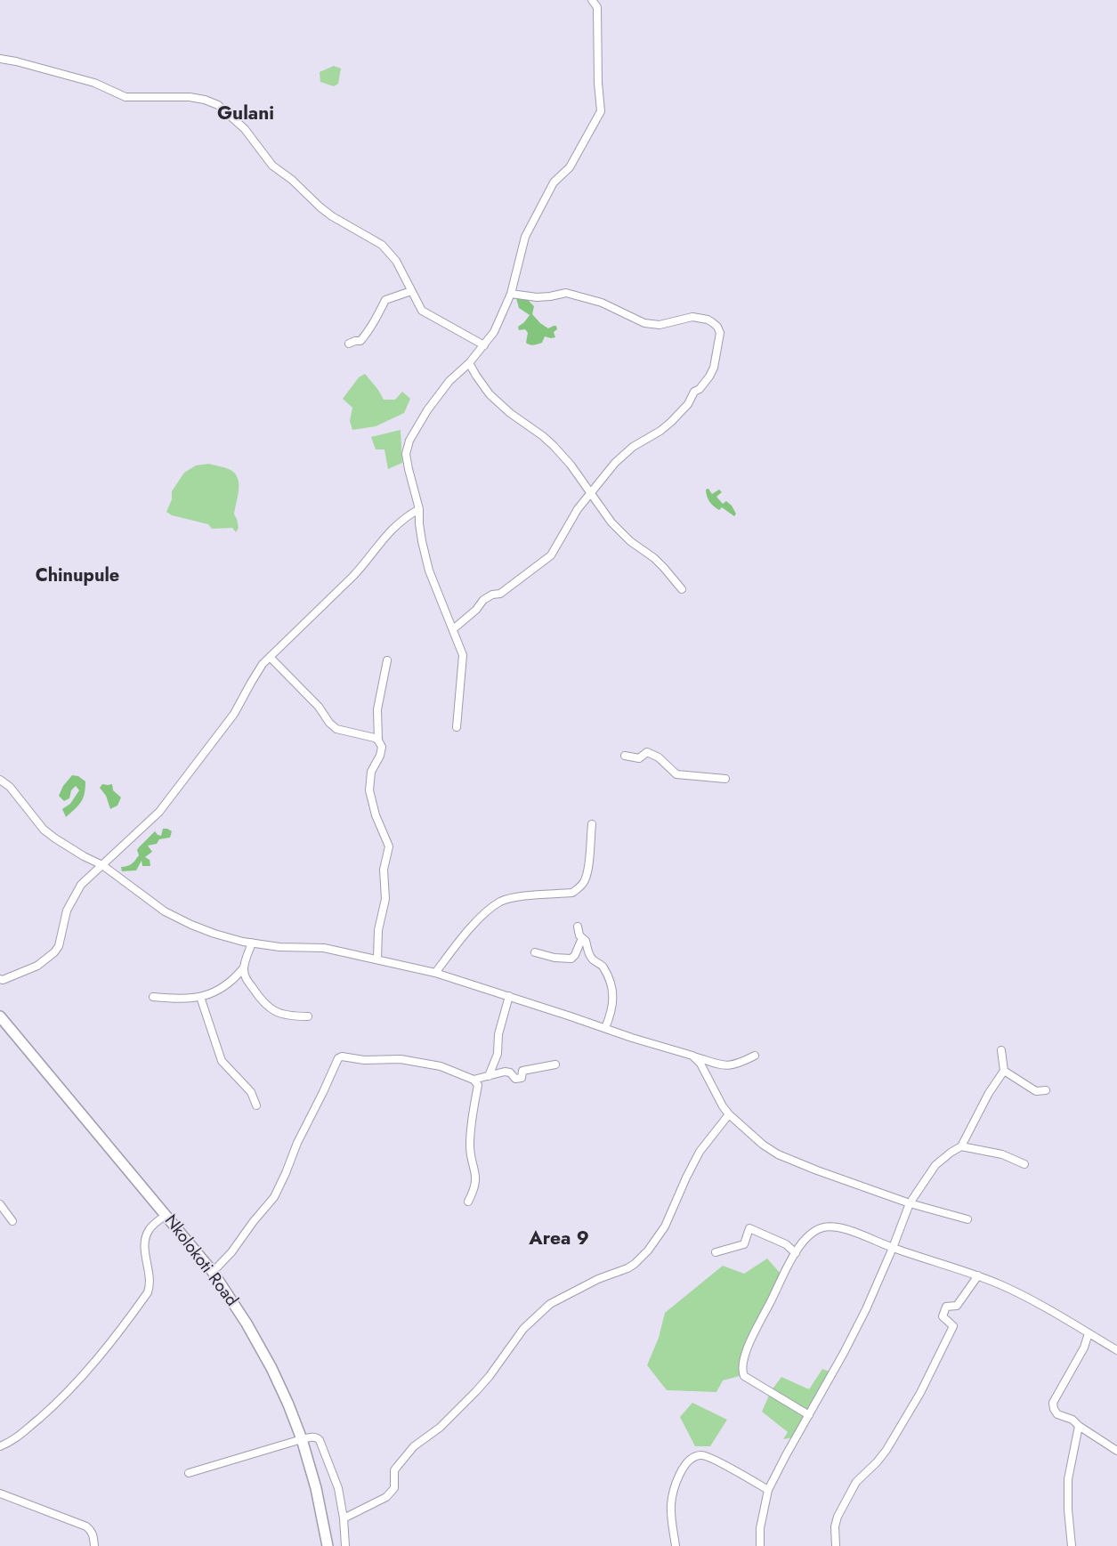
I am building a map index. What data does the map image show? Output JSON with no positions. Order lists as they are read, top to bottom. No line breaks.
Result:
{"streets":{"main road":["Nkolokoti Road"]},"districts":["Gulani","Chinupule","Area 9"]}
